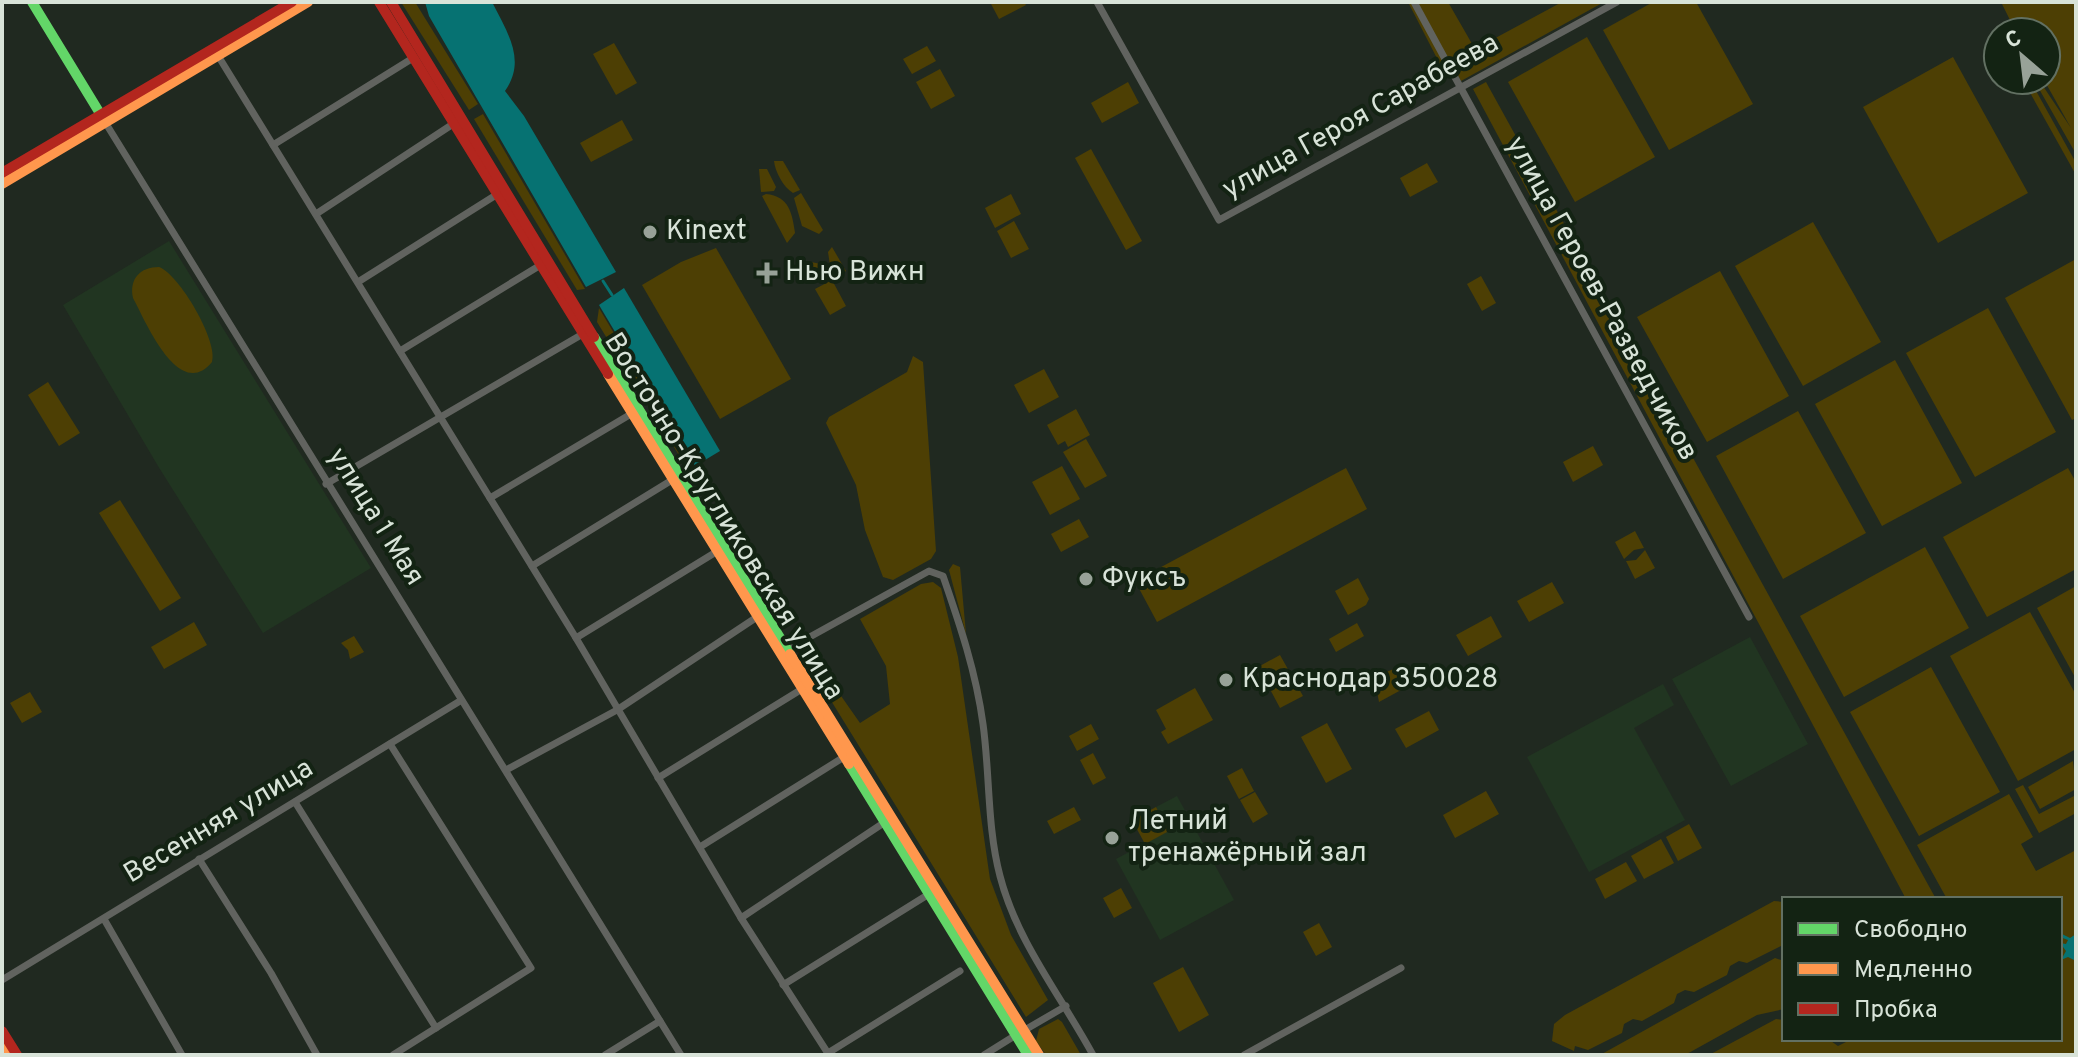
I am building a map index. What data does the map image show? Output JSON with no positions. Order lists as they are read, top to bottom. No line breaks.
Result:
{"streets":{"main road":["улица 1 Мая","Восточно-Кругликовская улица"],"street":["улица Героя Сарабеева","улица Героев-Разведчиков","Весенняя улица"]},"crossings":[["улица Героя Сарабеева","улица Героев-Разведчиков"],["улица 1 Мая","Весенняя улица"]],"places":{"other":["Kinext","Фуксъ","Краснодар 350028","Летний тренажёрный зал"],"health":["Нью Вижн"]},"legend":["Свободно","Медленно","Пробка"],"north":"top left"}
